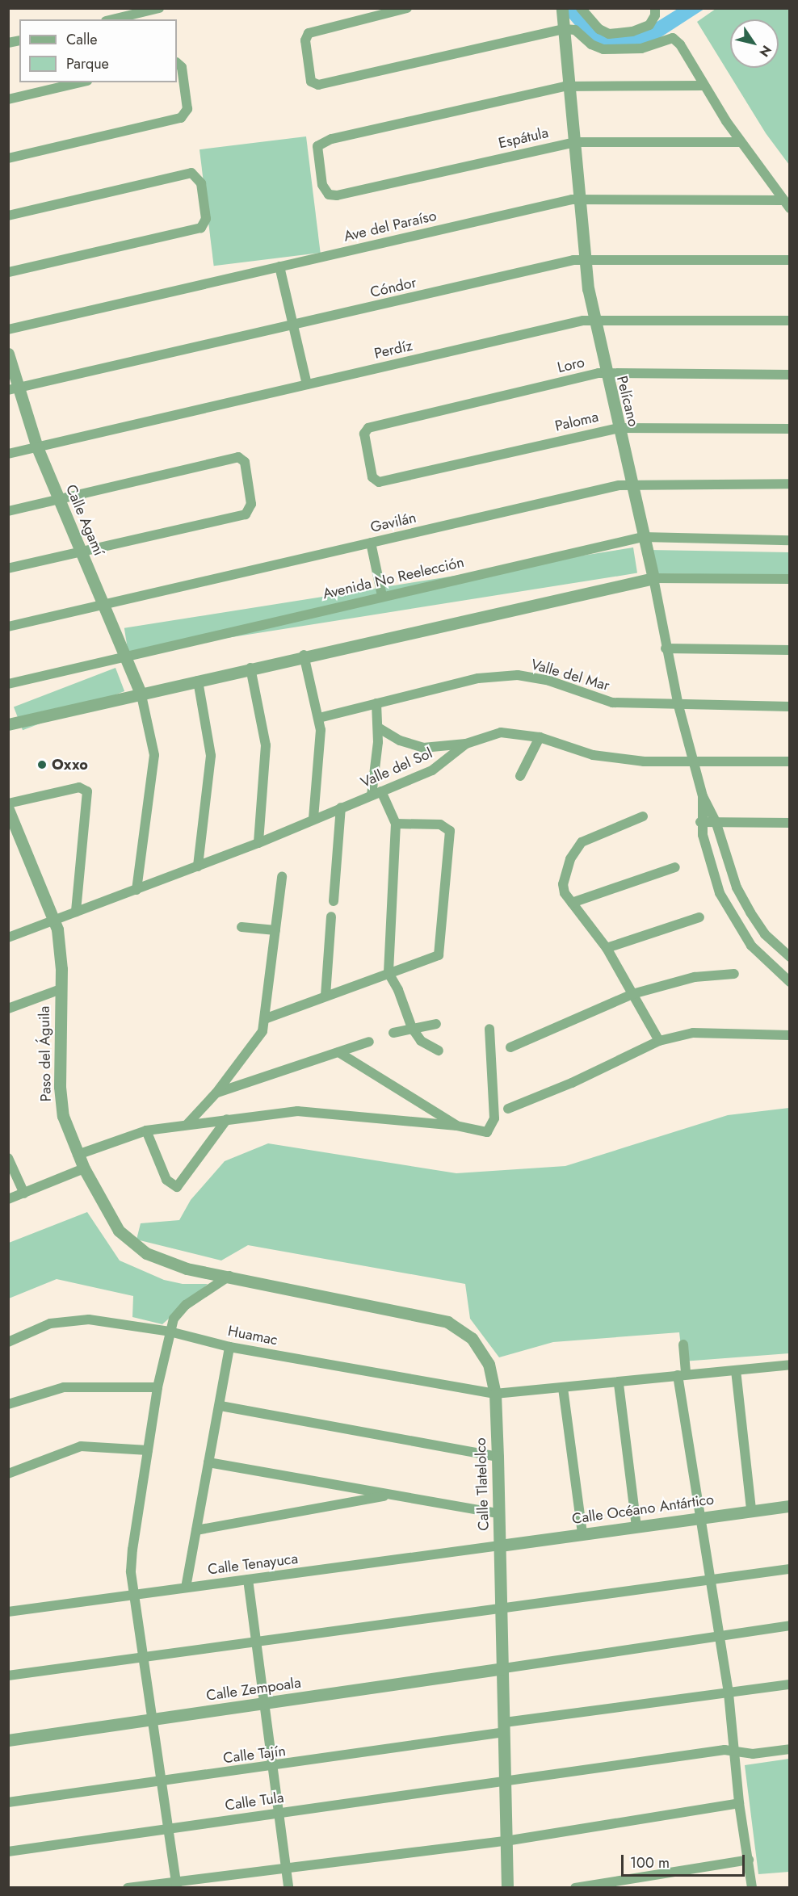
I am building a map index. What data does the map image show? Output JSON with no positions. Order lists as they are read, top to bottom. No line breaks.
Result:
{"streets":{"street":["Espátula","Ave del Paraíso","Cóndor","Perdíz","Loro","Pelícano","Paloma","Calle Agamí","Gavilán","Avenida No Reelección","Valle del Mar","Valle del Sol","Paso del Águila","Huamac","Calle Tlatelolco","Calle Océano Antártico","Calle Tenayuca","Calle Zempoala","Calle Tajín","Calle Tula"]},"crossings":[["Espátula","Pelícano"],["Ave del Paraíso","Pelícano"],["Cóndor","Pelícano"],["Cóndor","Calle Agamí"],["Perdíz","Pelícano"],["Perdíz","Calle Agamí"],["Loro","Pelícano"],["Loro","Paloma"],["Pelícano","Paloma"],["Pelícano","Gavilán"],["Pelícano","Avenida No Reelección"],["Pelícano","Valle del Mar"],["Pelícano","Valle del Sol"],["Calle Agamí","Gavilán"],["Calle Agamí","Avenida No Reelección"],["Valle del Sol","Paso del Águila"],["Paso del Águila","Calle Tlatelolco"],["Huamac","Calle Tlatelolco"],["Calle Tlatelolco","Calle Océano Antártico"],["Calle Tlatelolco","Calle Tenayuca"],["Calle Tlatelolco","Calle Zempoala"],["Calle Tlatelolco","Calle Tajín"],["Calle Tlatelolco","Calle Tula"],["Calle Océano Antártico","Calle Tenayuca"]],"places":["Oxxo"],"legend":["Calle","Parque"],"scale_bar":"100 m","north":"bottom right"}
